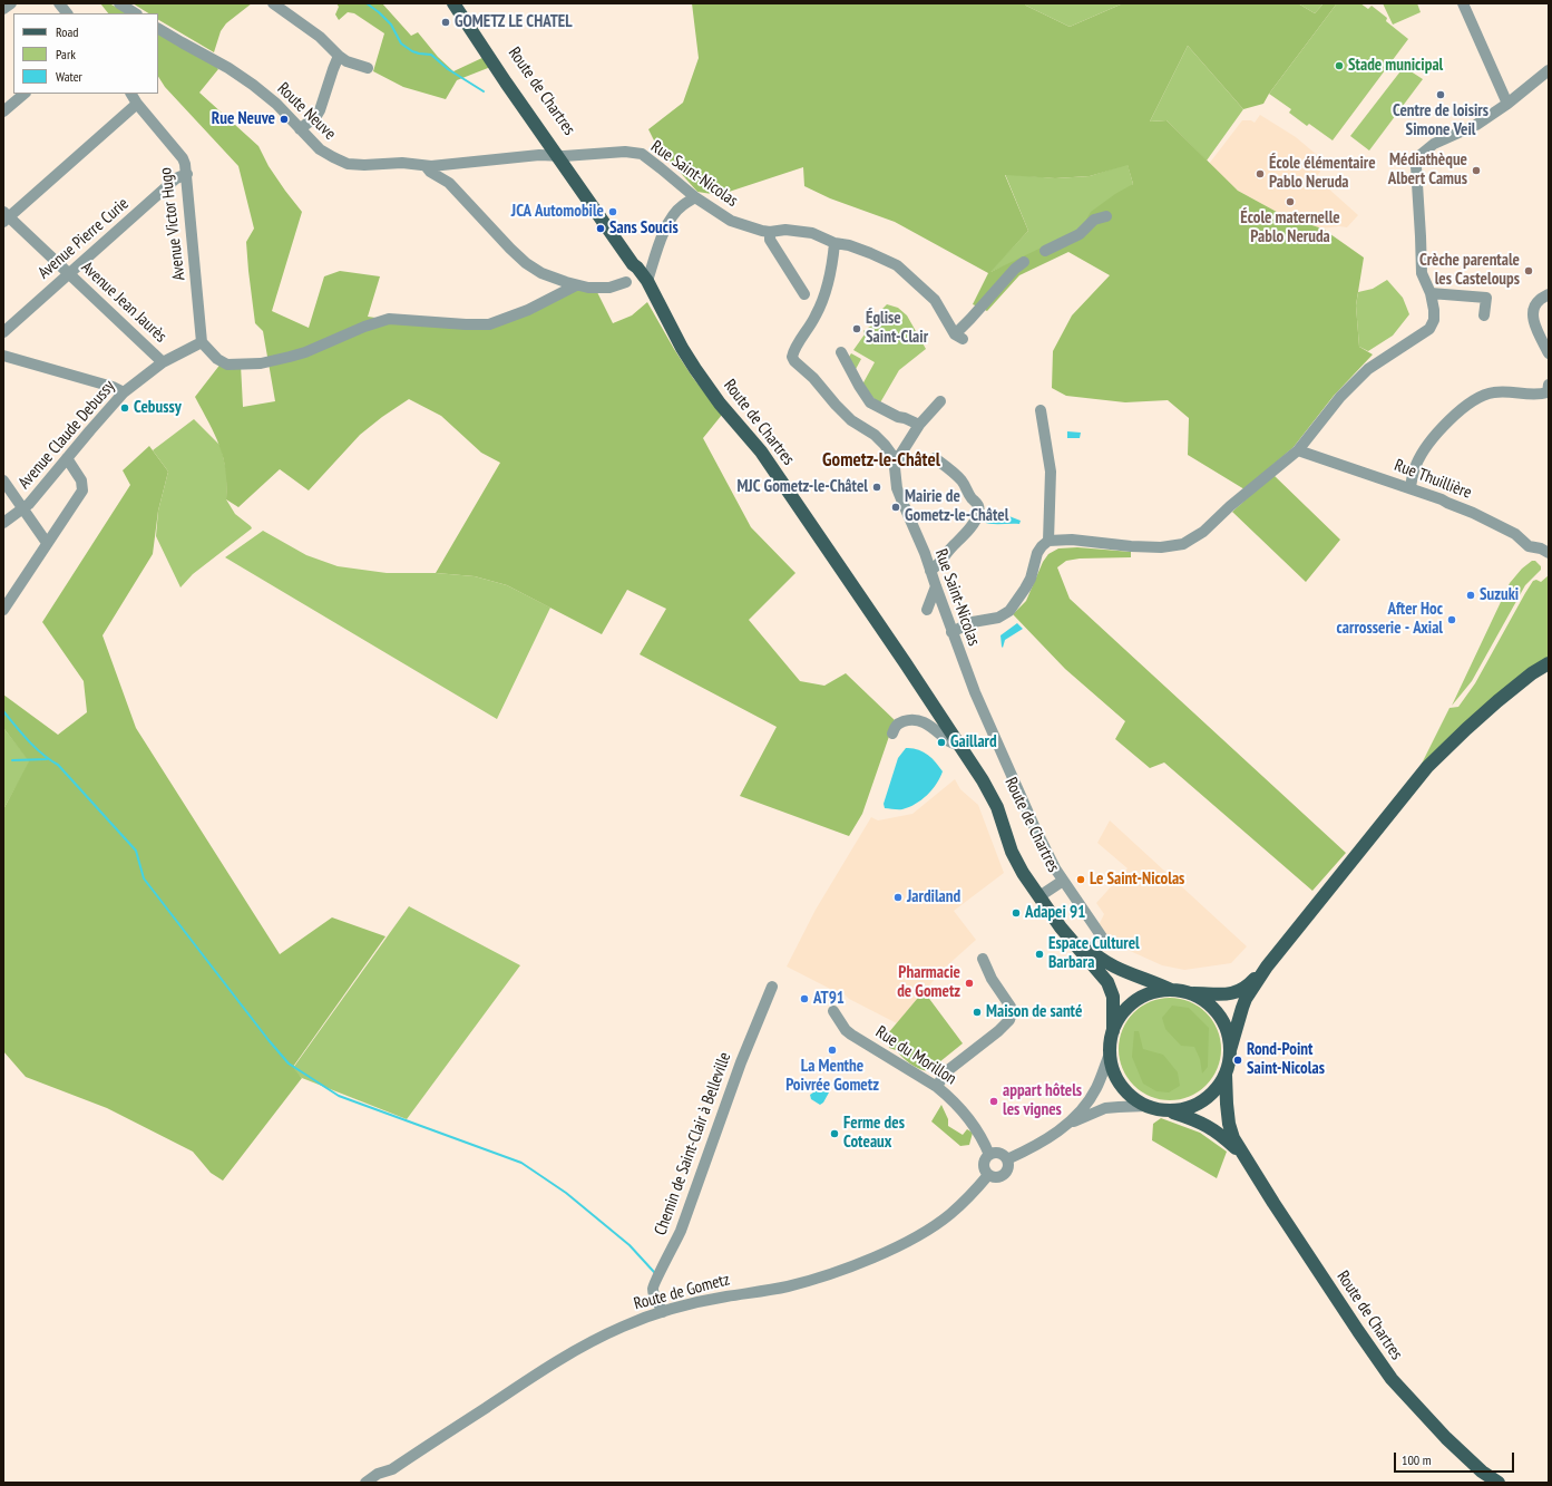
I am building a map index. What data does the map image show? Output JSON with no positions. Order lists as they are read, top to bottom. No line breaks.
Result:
{"streets":{"main road":["Route de Chartres"],"street":["Route Neuve","Rue Saint-Nicolas","Avenue Victor Hugo","Avenue Pierre Curie","Avenue Jean Jaurès","Avenue Claude Debussy","Rue Thuillière","Rue du Morillon","Chemin de Saint-Clair à Belleville","Route de Gometz"]},"crossings":[["Route de Chartres","Route Neuve"],["Route de Chartres","Rue Saint-Nicolas"],["Route Neuve","Rue Saint-Nicolas"],["Avenue Victor Hugo","Avenue Pierre Curie"],["Avenue Victor Hugo","Avenue Claude Debussy"],["Avenue Pierre Curie","Avenue Jean Jaurès"],["Avenue Jean Jaurès","Avenue Claude Debussy"],["Rue du Morillon","Route de Gometz"],["Chemin de Saint-Clair à Belleville","Route de Gometz"]],"districts":["Gometz-le-Châtel"],"places":["GOMETZ LE CHATEL","Stade municipal","Centre de loisirs Simone Veil","Rue Neuve","Médiathèque Albert Camus","École élémentaire Pablo Neruda","École maternelle Pablo Neruda","JCA Automobile","Sans Soucis","Crèche parentale les Casteloups","Église Saint-Clair","Cebussy","MJC Gometz-le-Châtel","Mairie de Gometz-le-Châtel","Suzuki","After Hoc carrosserie - Axial","Gaillard","Le Saint-Nicolas","Jardiland","Adapei 91","Espace Culturel Barbara","Pharmacie de Gometz","AT91","Maison de santé","La Menthe Poivrée Gometz","Rond-Point Saint-Nicolas","appart hôtels les vignes","Ferme des Coteaux"],"legend":["Road","Park","Water"],"scale_bar":"100 m"}
